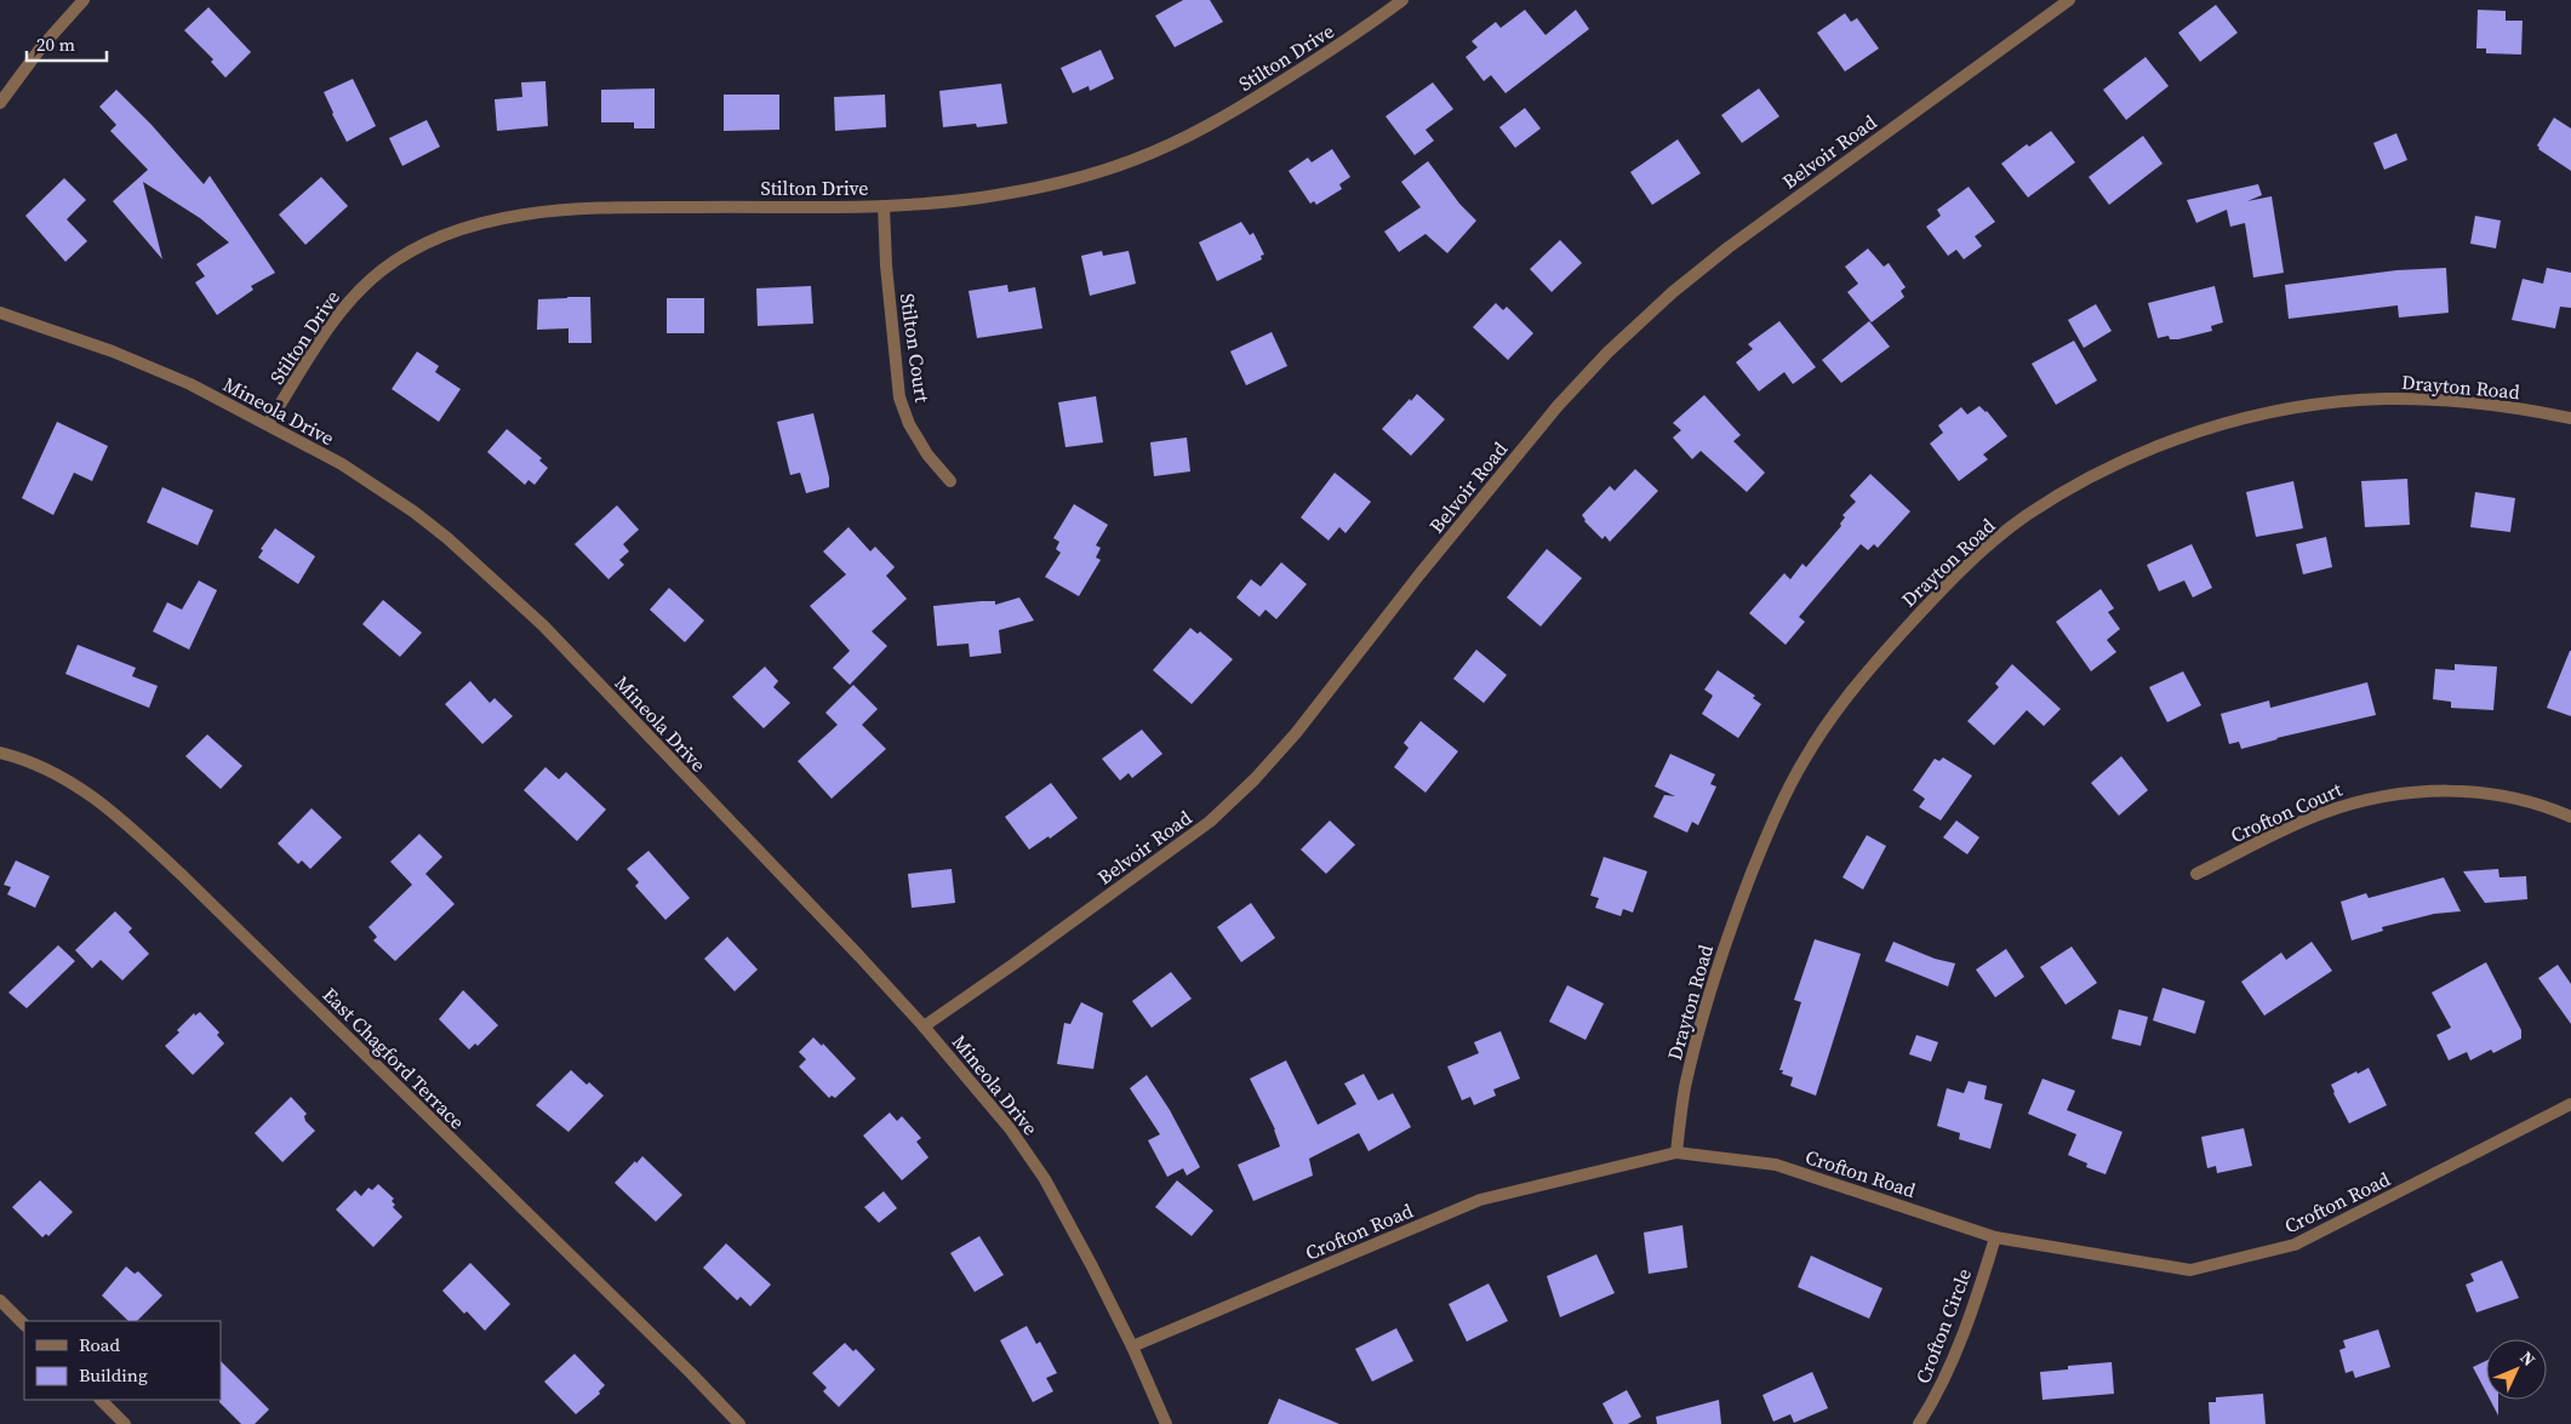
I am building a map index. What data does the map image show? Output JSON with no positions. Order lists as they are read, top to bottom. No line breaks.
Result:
{"streets":{"street":["Stilton Drive","Belvoir Road","Stilton Court","Drayton Road","Mineola Drive","Crofton Court","East Chagford Terrace","Crofton Road","Crofton Circle"]},"crossings":[["Stilton Drive","Stilton Court"],["Stilton Drive","Mineola Drive"],["Belvoir Road","Mineola Drive"],["Drayton Road","Crofton Road"],["Mineola Drive","Crofton Road"],["Crofton Road","Crofton Circle"]],"legend":["Road","Building"],"scale_bar":"20 m","north":"top right"}
